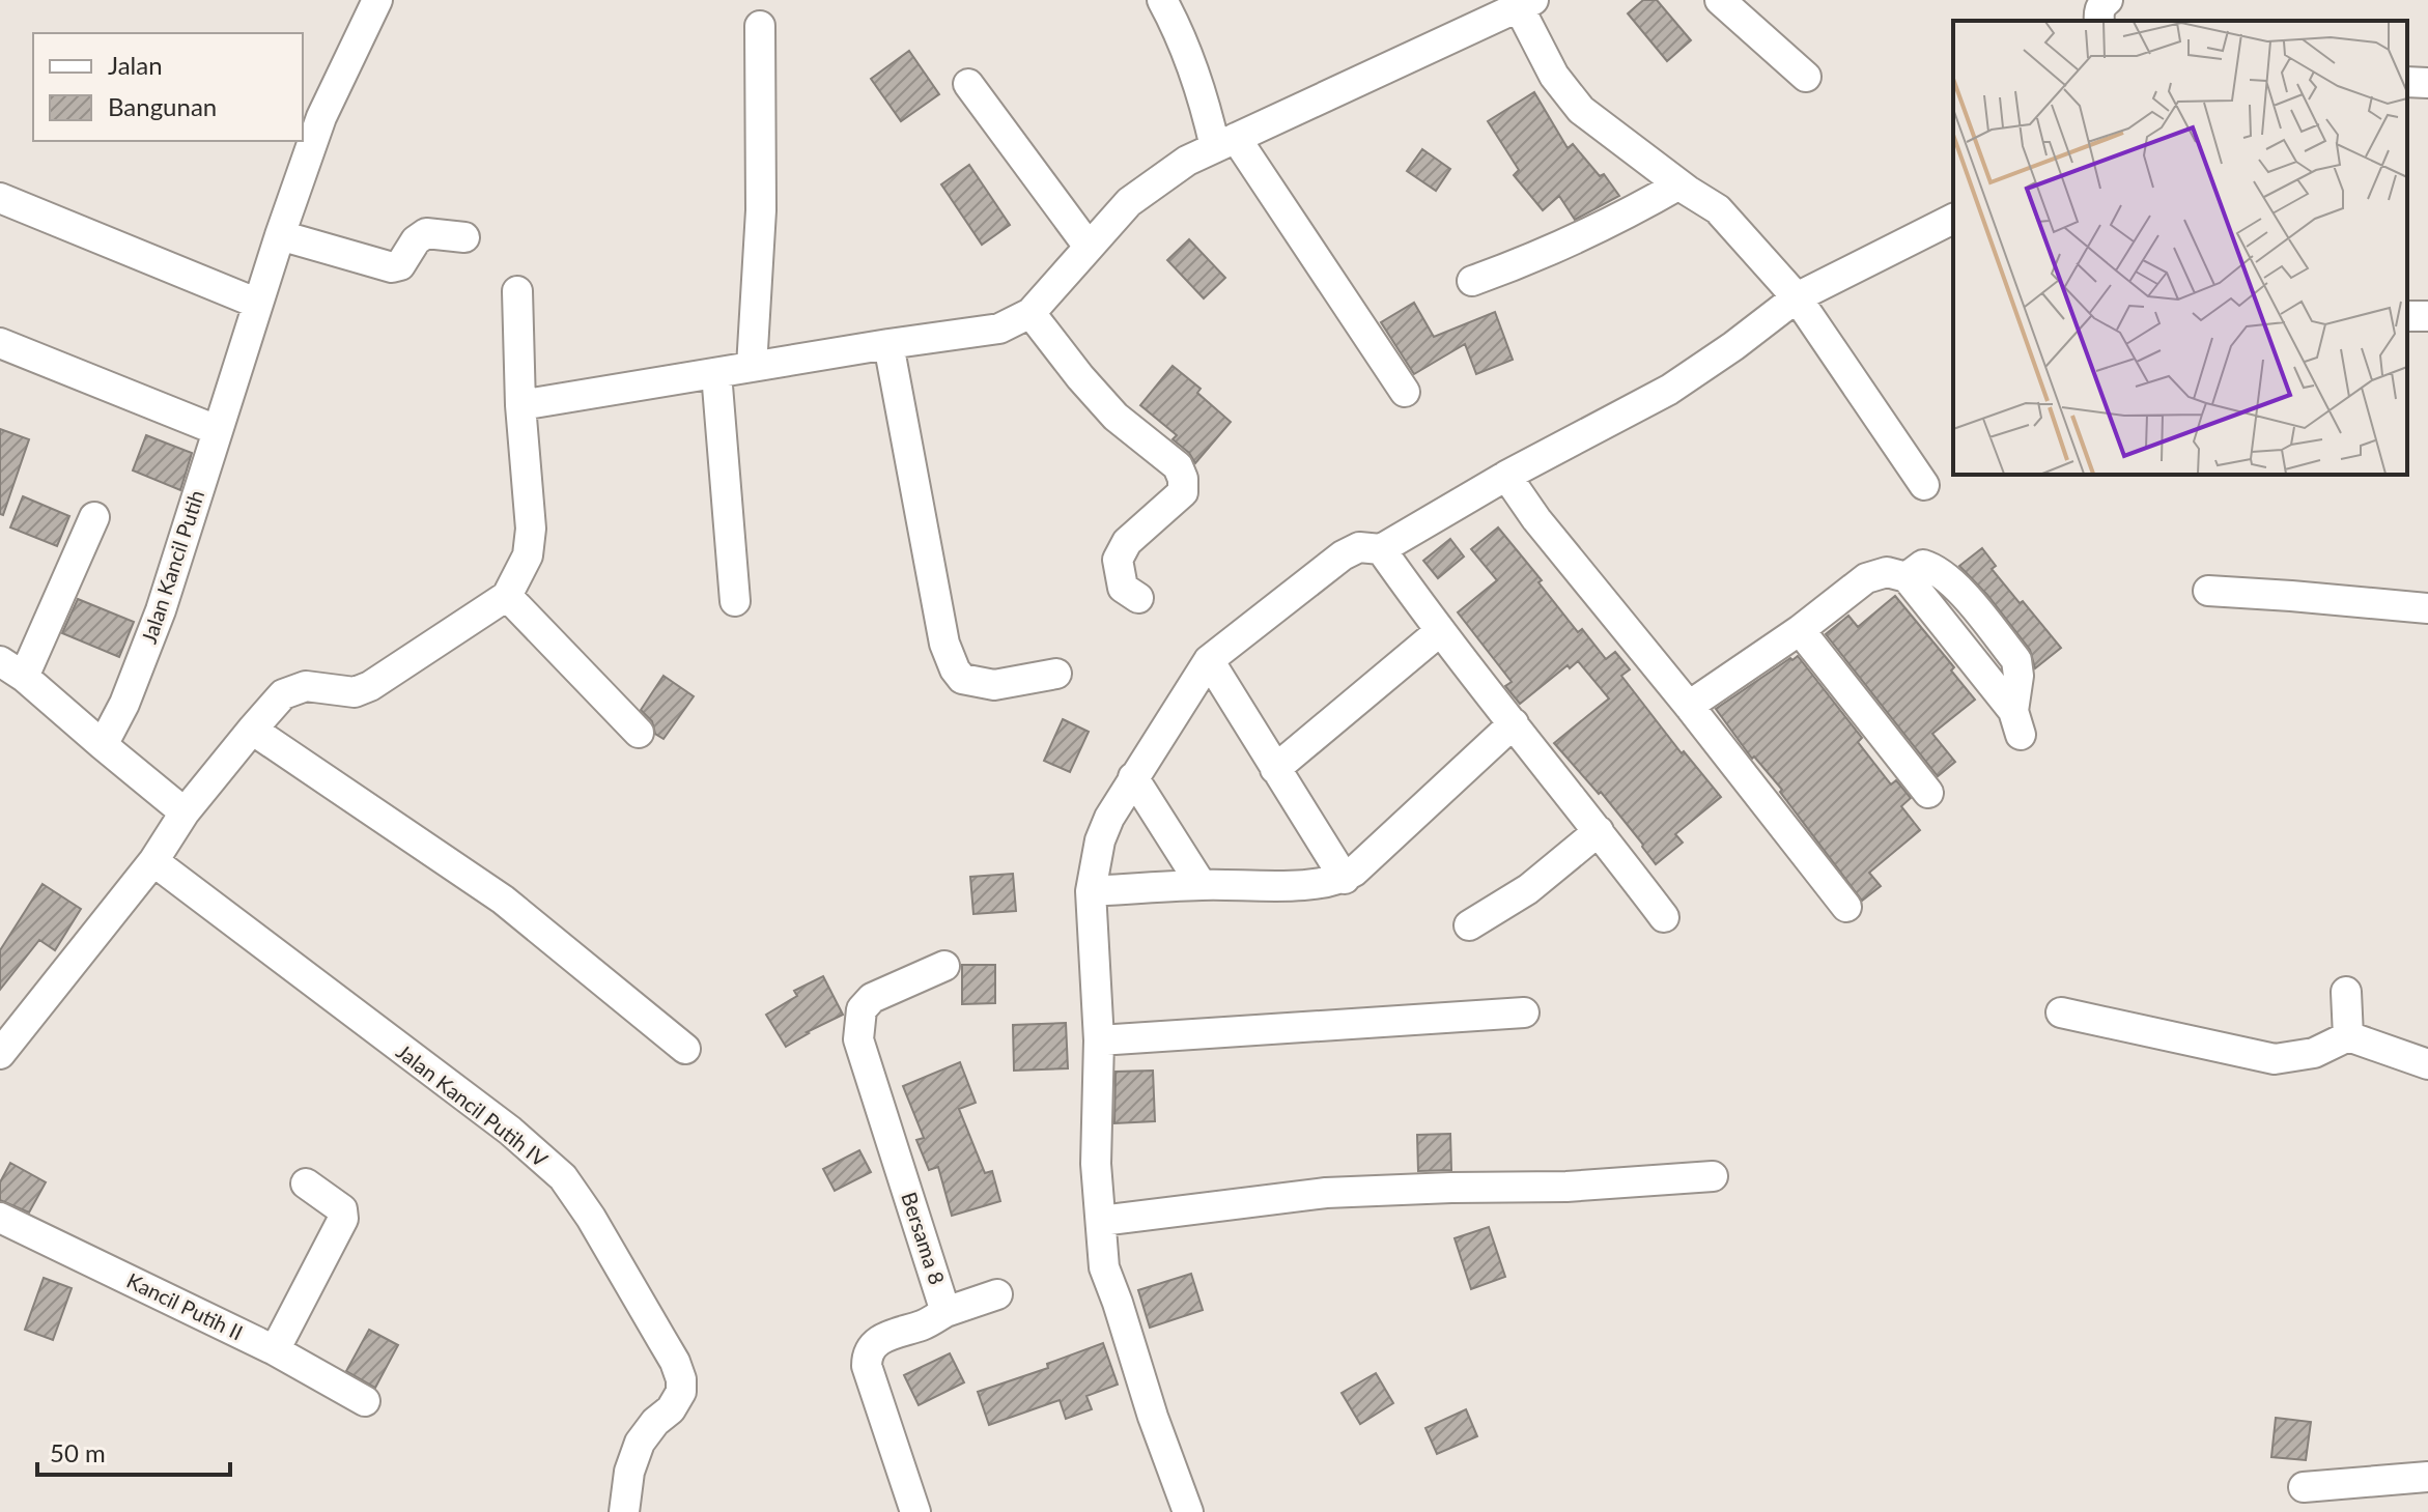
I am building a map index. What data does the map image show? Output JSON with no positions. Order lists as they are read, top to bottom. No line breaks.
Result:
{"streets":{"street":["Jalan Kancil Putih","Jalan Kancil Putih IV","Bersama 8","Kancil Putih II"]},"legend":["Jalan","Bangunan"],"scale_bar":"50 m"}
